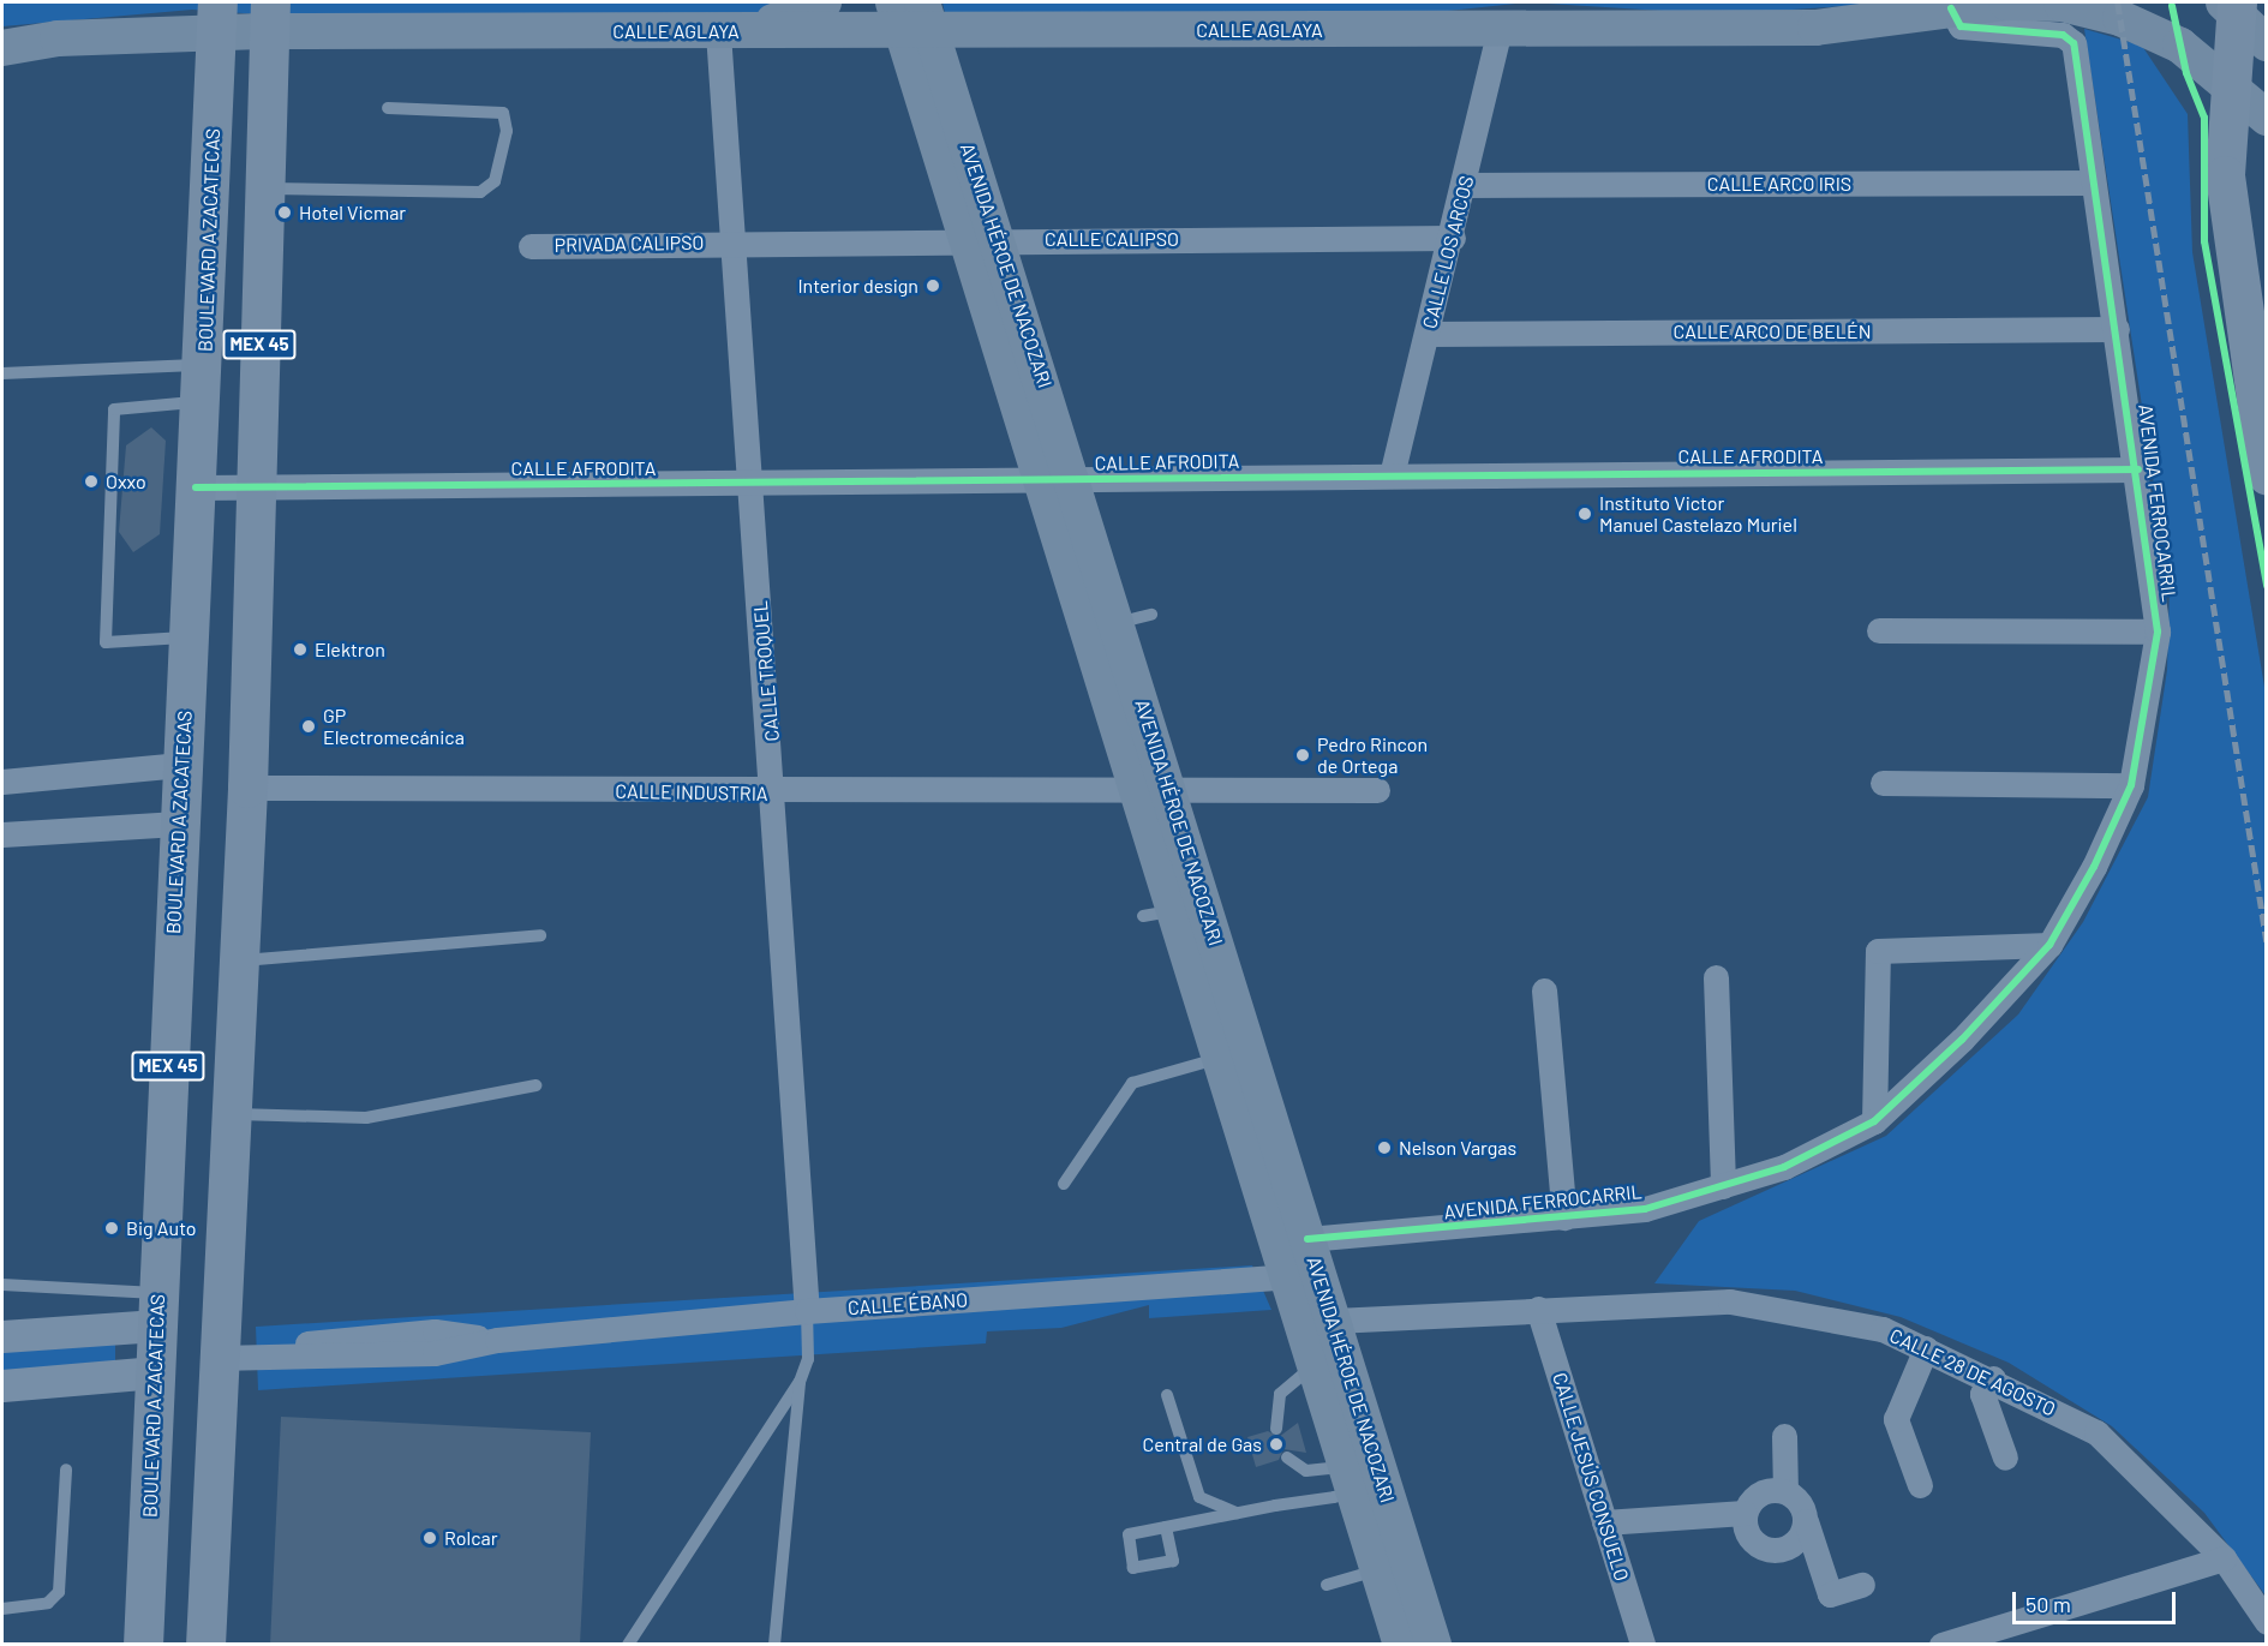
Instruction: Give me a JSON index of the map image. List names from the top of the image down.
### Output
{
  "streets": {
    "main road": [
      "CALLE AGLAYA",
      "BOULEVARD A ZACATECAS",
      "AVENIDA HÉROE DE NACOZARI",
      "MEX 45"
    ],
    "street": [
      "CALLE ARCO IRIS",
      "CALLE CALIPSO",
      "PRIVADA CALIPSO",
      "CALLE LOS ARCOS",
      "CALLE ARCO DE BELÉN",
      "CALLE AFRODITA",
      "AVENIDA FERROCARRIL",
      "CALLE TROQUEL",
      "CALLE INDUSTRIA",
      "CALLE ÉBANO",
      "CALLE 28 DE AGOSTO",
      "CALLE JESÚS CONSUELO"
    ]
  },
  "crossings": [
    ["CALLE AGLAYA", "BOULEVARD A ZACATECAS"],
    ["CALLE AGLAYA", "CALLE LOS ARCOS"],
    ["CALLE AGLAYA", "AVENIDA HÉROE DE NACOZARI"],
    ["CALLE AGLAYA", "MEX 45"],
    ["CALLE AGLAYA", "AVENIDA FERROCARRIL"],
    ["CALLE AGLAYA", "CALLE TROQUEL"],
    ["CALLE ARCO IRIS", "CALLE LOS ARCOS"],
    ["CALLE ARCO IRIS", "AVENIDA FERROCARRIL"],
    ["CALLE CALIPSO", "PRIVADA CALIPSO"],
    ["CALLE CALIPSO", "CALLE LOS ARCOS"],
    ["CALLE CALIPSO", "AVENIDA HÉROE DE NACOZARI"],
    ["CALLE CALIPSO", "CALLE TROQUEL"],
    ["BOULEVARD A ZACATECAS", "CALLE AFRODITA"],
    ["PRIVADA CALIPSO", "CALLE TROQUEL"],
    ["CALLE LOS ARCOS", "CALLE ARCO DE BELÉN"],
    ["CALLE LOS ARCOS", "CALLE AFRODITA"],
    ["AVENIDA HÉROE DE NACOZARI", "CALLE AFRODITA"],
    ["AVENIDA HÉROE DE NACOZARI", "AVENIDA FERROCARRIL"],
    ["AVENIDA HÉROE DE NACOZARI", "CALLE INDUSTRIA"],
    ["AVENIDA HÉROE DE NACOZARI", "CALLE ÉBANO"],
    ["AVENIDA HÉROE DE NACOZARI", "CALLE 28 DE AGOSTO"],
    ["CALLE ARCO DE BELÉN", "AVENIDA FERROCARRIL"],
    ["MEX 45", "CALLE AFRODITA"],
    ["MEX 45", "CALLE INDUSTRIA"],
    ["MEX 45", "CALLE ÉBANO"],
    ["CALLE AFRODITA", "AVENIDA FERROCARRIL"],
    ["CALLE AFRODITA", "CALLE TROQUEL"],
    ["CALLE TROQUEL", "CALLE INDUSTRIA"],
    ["CALLE TROQUEL", "CALLE ÉBANO"],
    ["CALLE 28 DE AGOSTO", "CALLE JESÚS CONSUELO"]
  ],
  "places": [
    "Hotel Vicmar",
    "Interior design",
    "Oxxo",
    "Instituto Victor Manuel Castelazo Muriel",
    "Elektron",
    "GP Electromecánica",
    "Pedro Rincon de Ortega",
    "Nelson Vargas",
    "Big Auto",
    "Central de Gas",
    "Rolcar"
  ],
  "scale_bar": "50 m"
}
